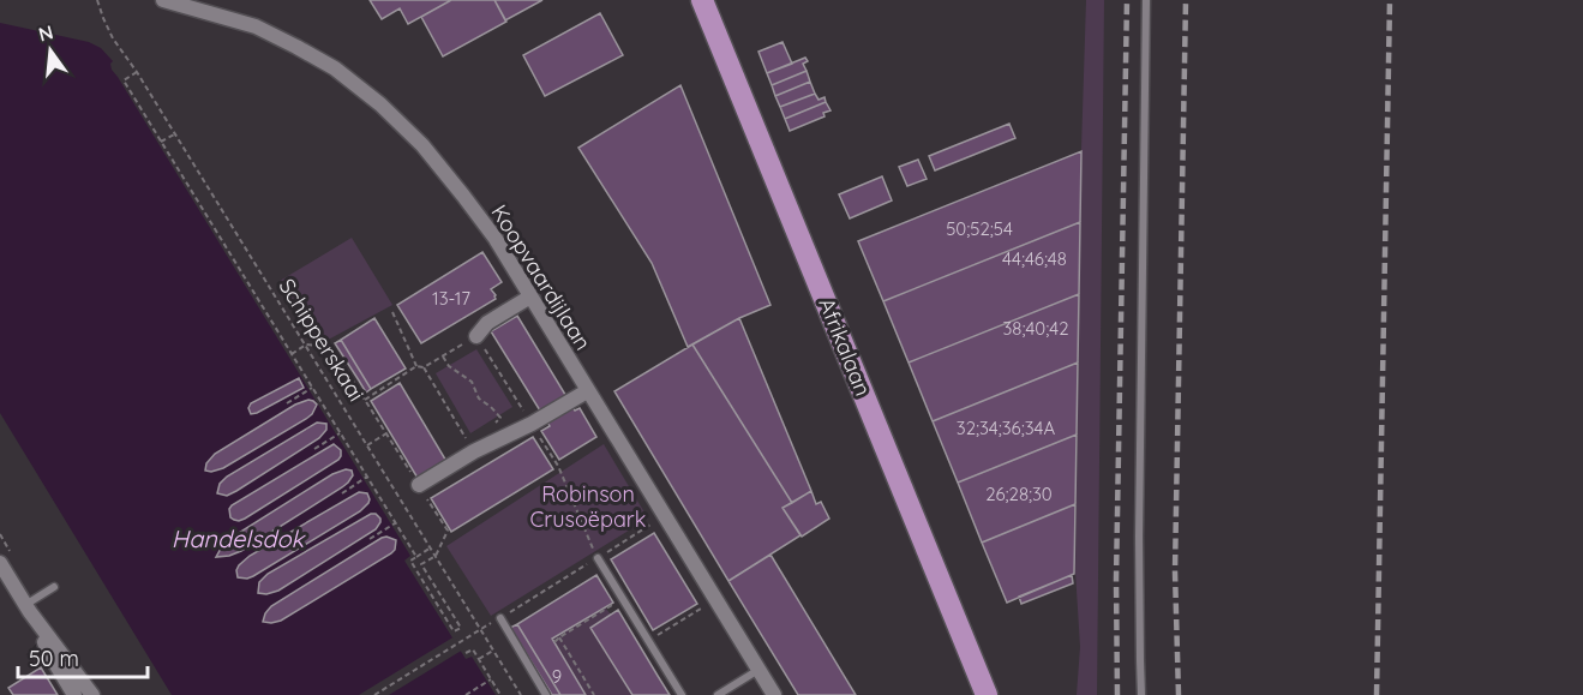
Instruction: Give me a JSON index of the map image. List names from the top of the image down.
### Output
{
  "streets": {
    "main road": ["Afrikalaan"],
    "street": ["Koopvaardijlaan"],
    "path": ["Schipperskaai"]
  },
  "water": ["Handelsdok"],
  "parks": ["Robinson Crusoëpark"],
  "house_numbers": [
    "50;52;54",
    "44;46;48",
    "13-17",
    "38;40;42",
    "32;34;36;34A",
    "26;28;30",
    "9"
  ],
  "scale_bar": "50 m",
  "north": "top"
}
